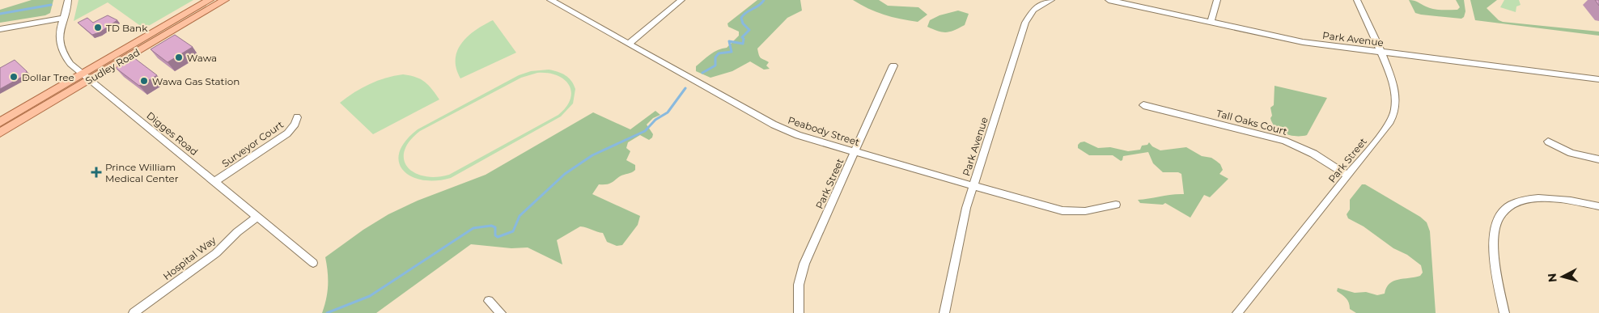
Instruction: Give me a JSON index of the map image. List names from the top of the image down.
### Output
{
  "streets": {
    "main road": ["Sudley Road"],
    "street": [
      "Park Avenue",
      "Tall Oaks Court",
      "Peabody Street",
      "Digges Road",
      "Surveyor Court",
      "Park Street",
      "Hospital Way"
    ]
  },
  "crossings": [
    ["Park Avenue", "Peabody Street"],
    ["Park Avenue", "Park Street"],
    ["Sudley Road", "Digges Road"],
    ["Tall Oaks Court", "Park Street"],
    ["Peabody Street", "Park Street"],
    ["Digges Road", "Surveyor Court"],
    ["Digges Road", "Hospital Way"]
  ],
  "places": {
    "other": [
      "TD Bank",
      "Wawa",
      "Dollar Tree",
      "Wawa Gas Station"
    ],
    "health": ["Prince William Medical Center"]
  },
  "north": "left"
}
